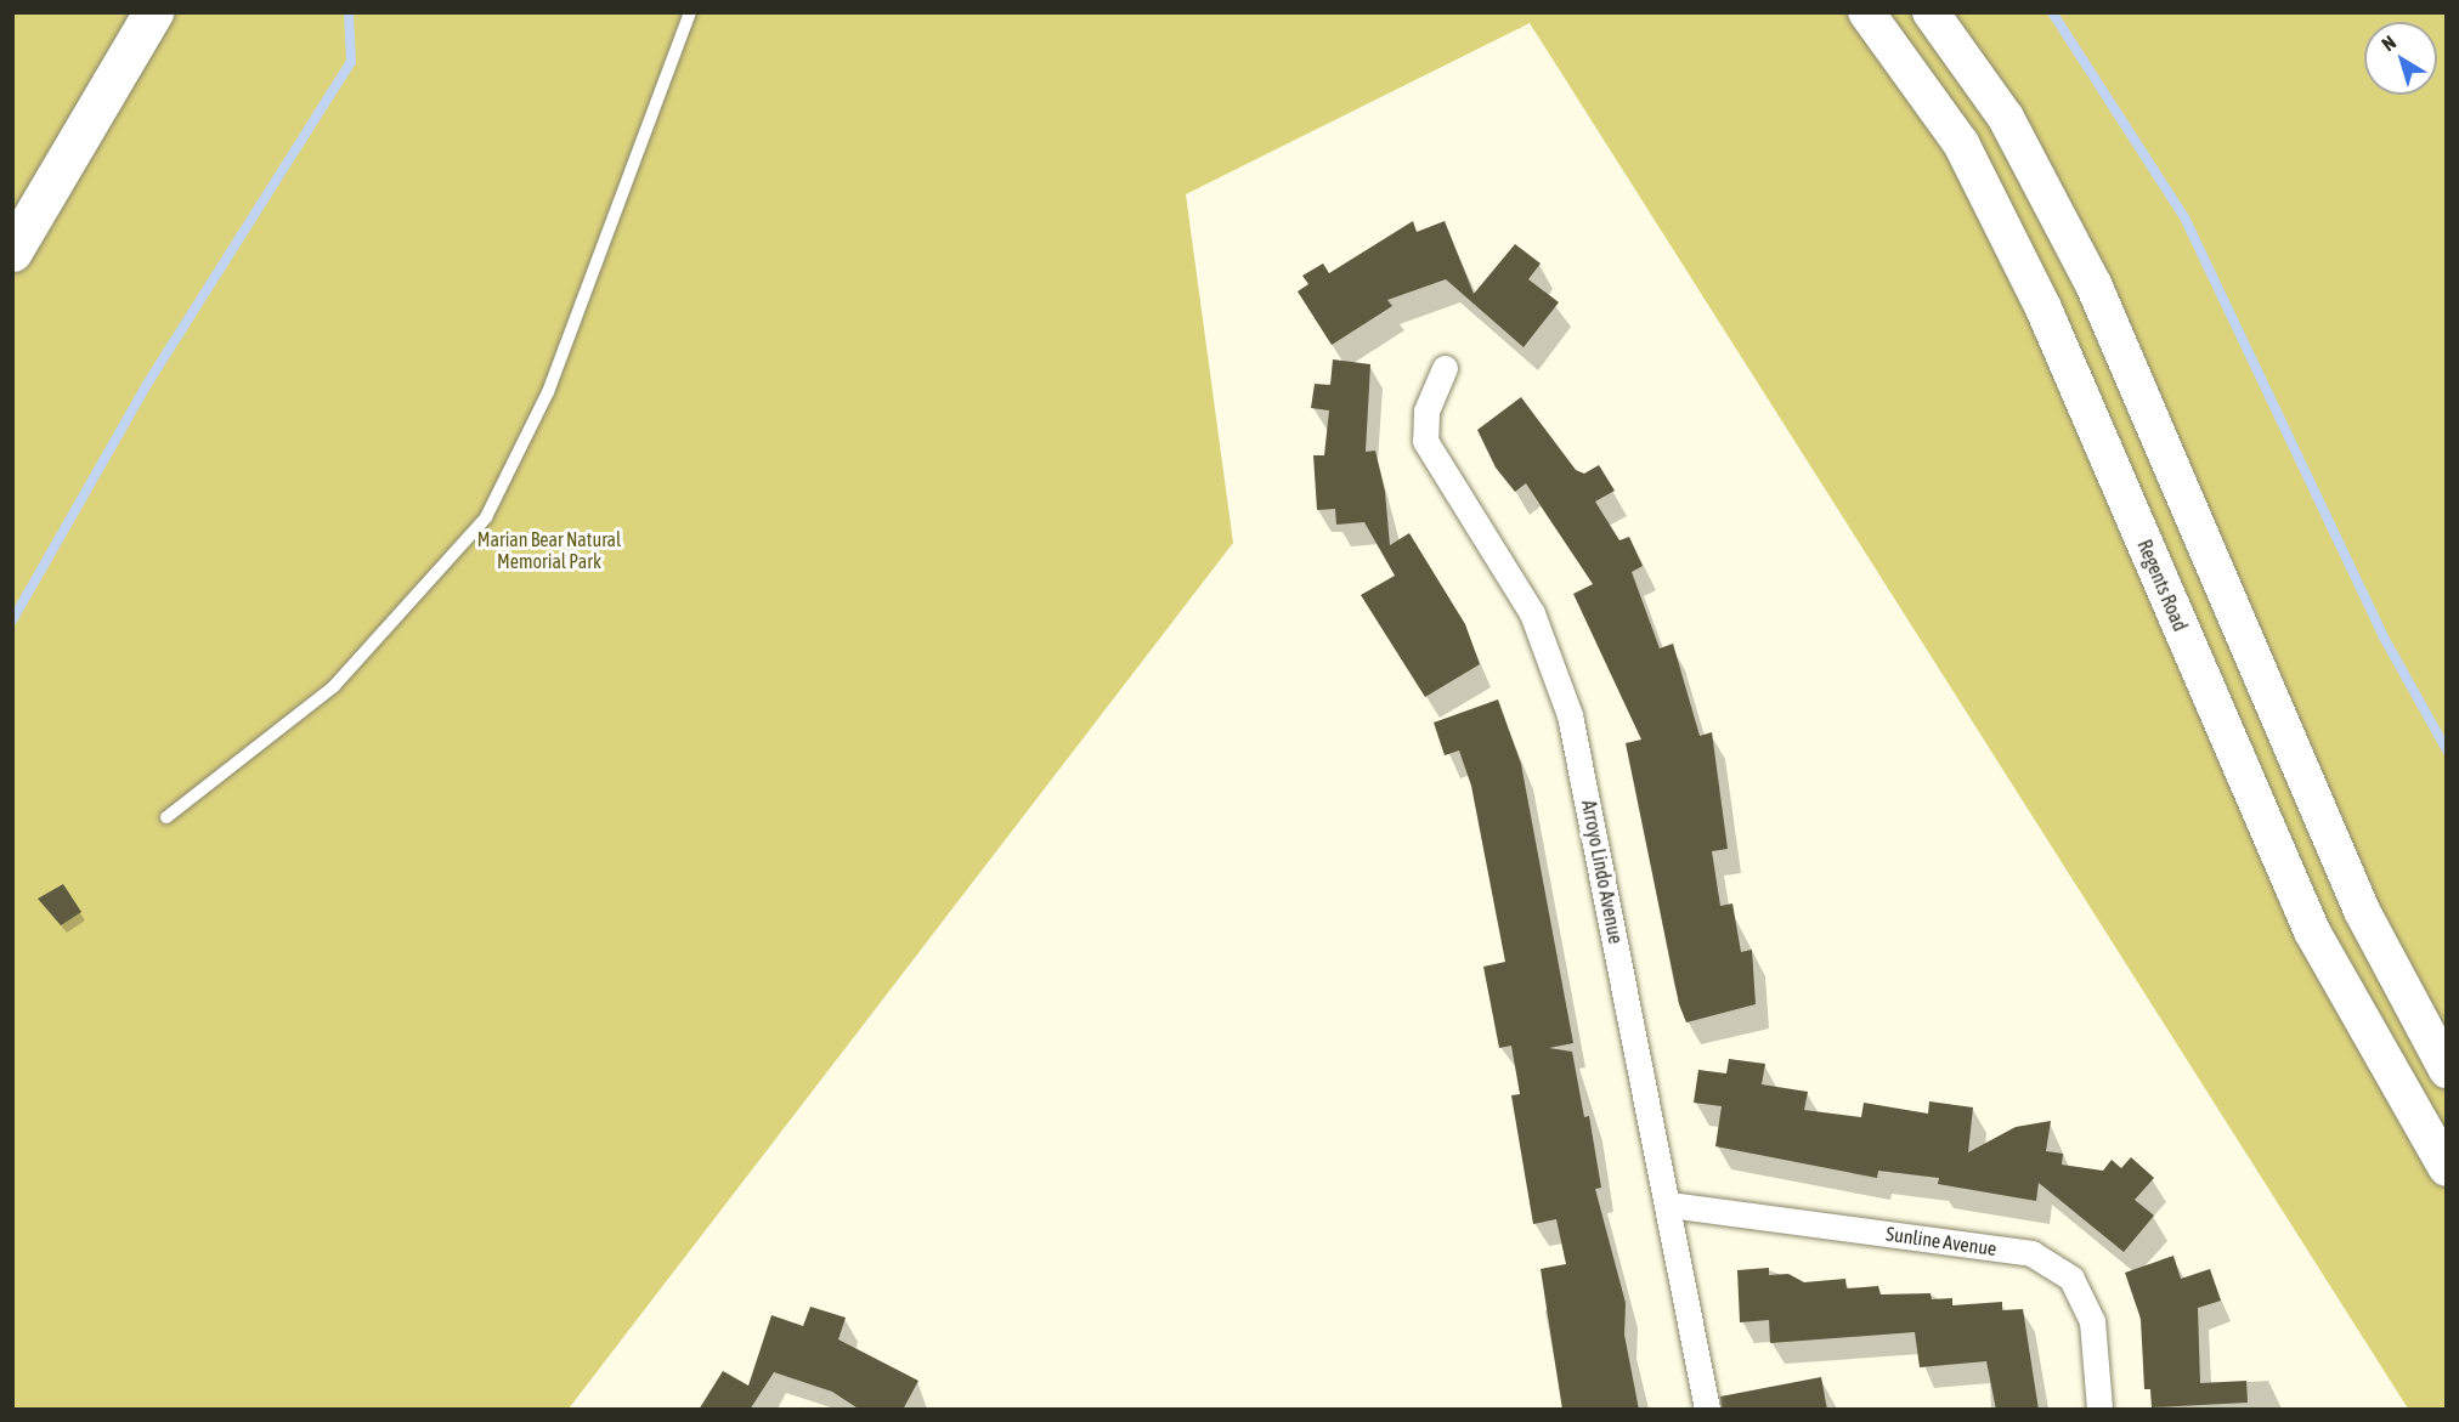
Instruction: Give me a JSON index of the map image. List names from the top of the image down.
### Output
{
  "streets": {
    "main road": ["Regents Road"],
    "street": ["Arroyo Lindo Avenue", "Sunline Avenue"]
  },
  "crossings": [
    ["Arroyo Lindo Avenue", "Sunline Avenue"]
  ],
  "parks": ["Marian Bear Natural Memorial Park"],
  "north": "top left"
}
